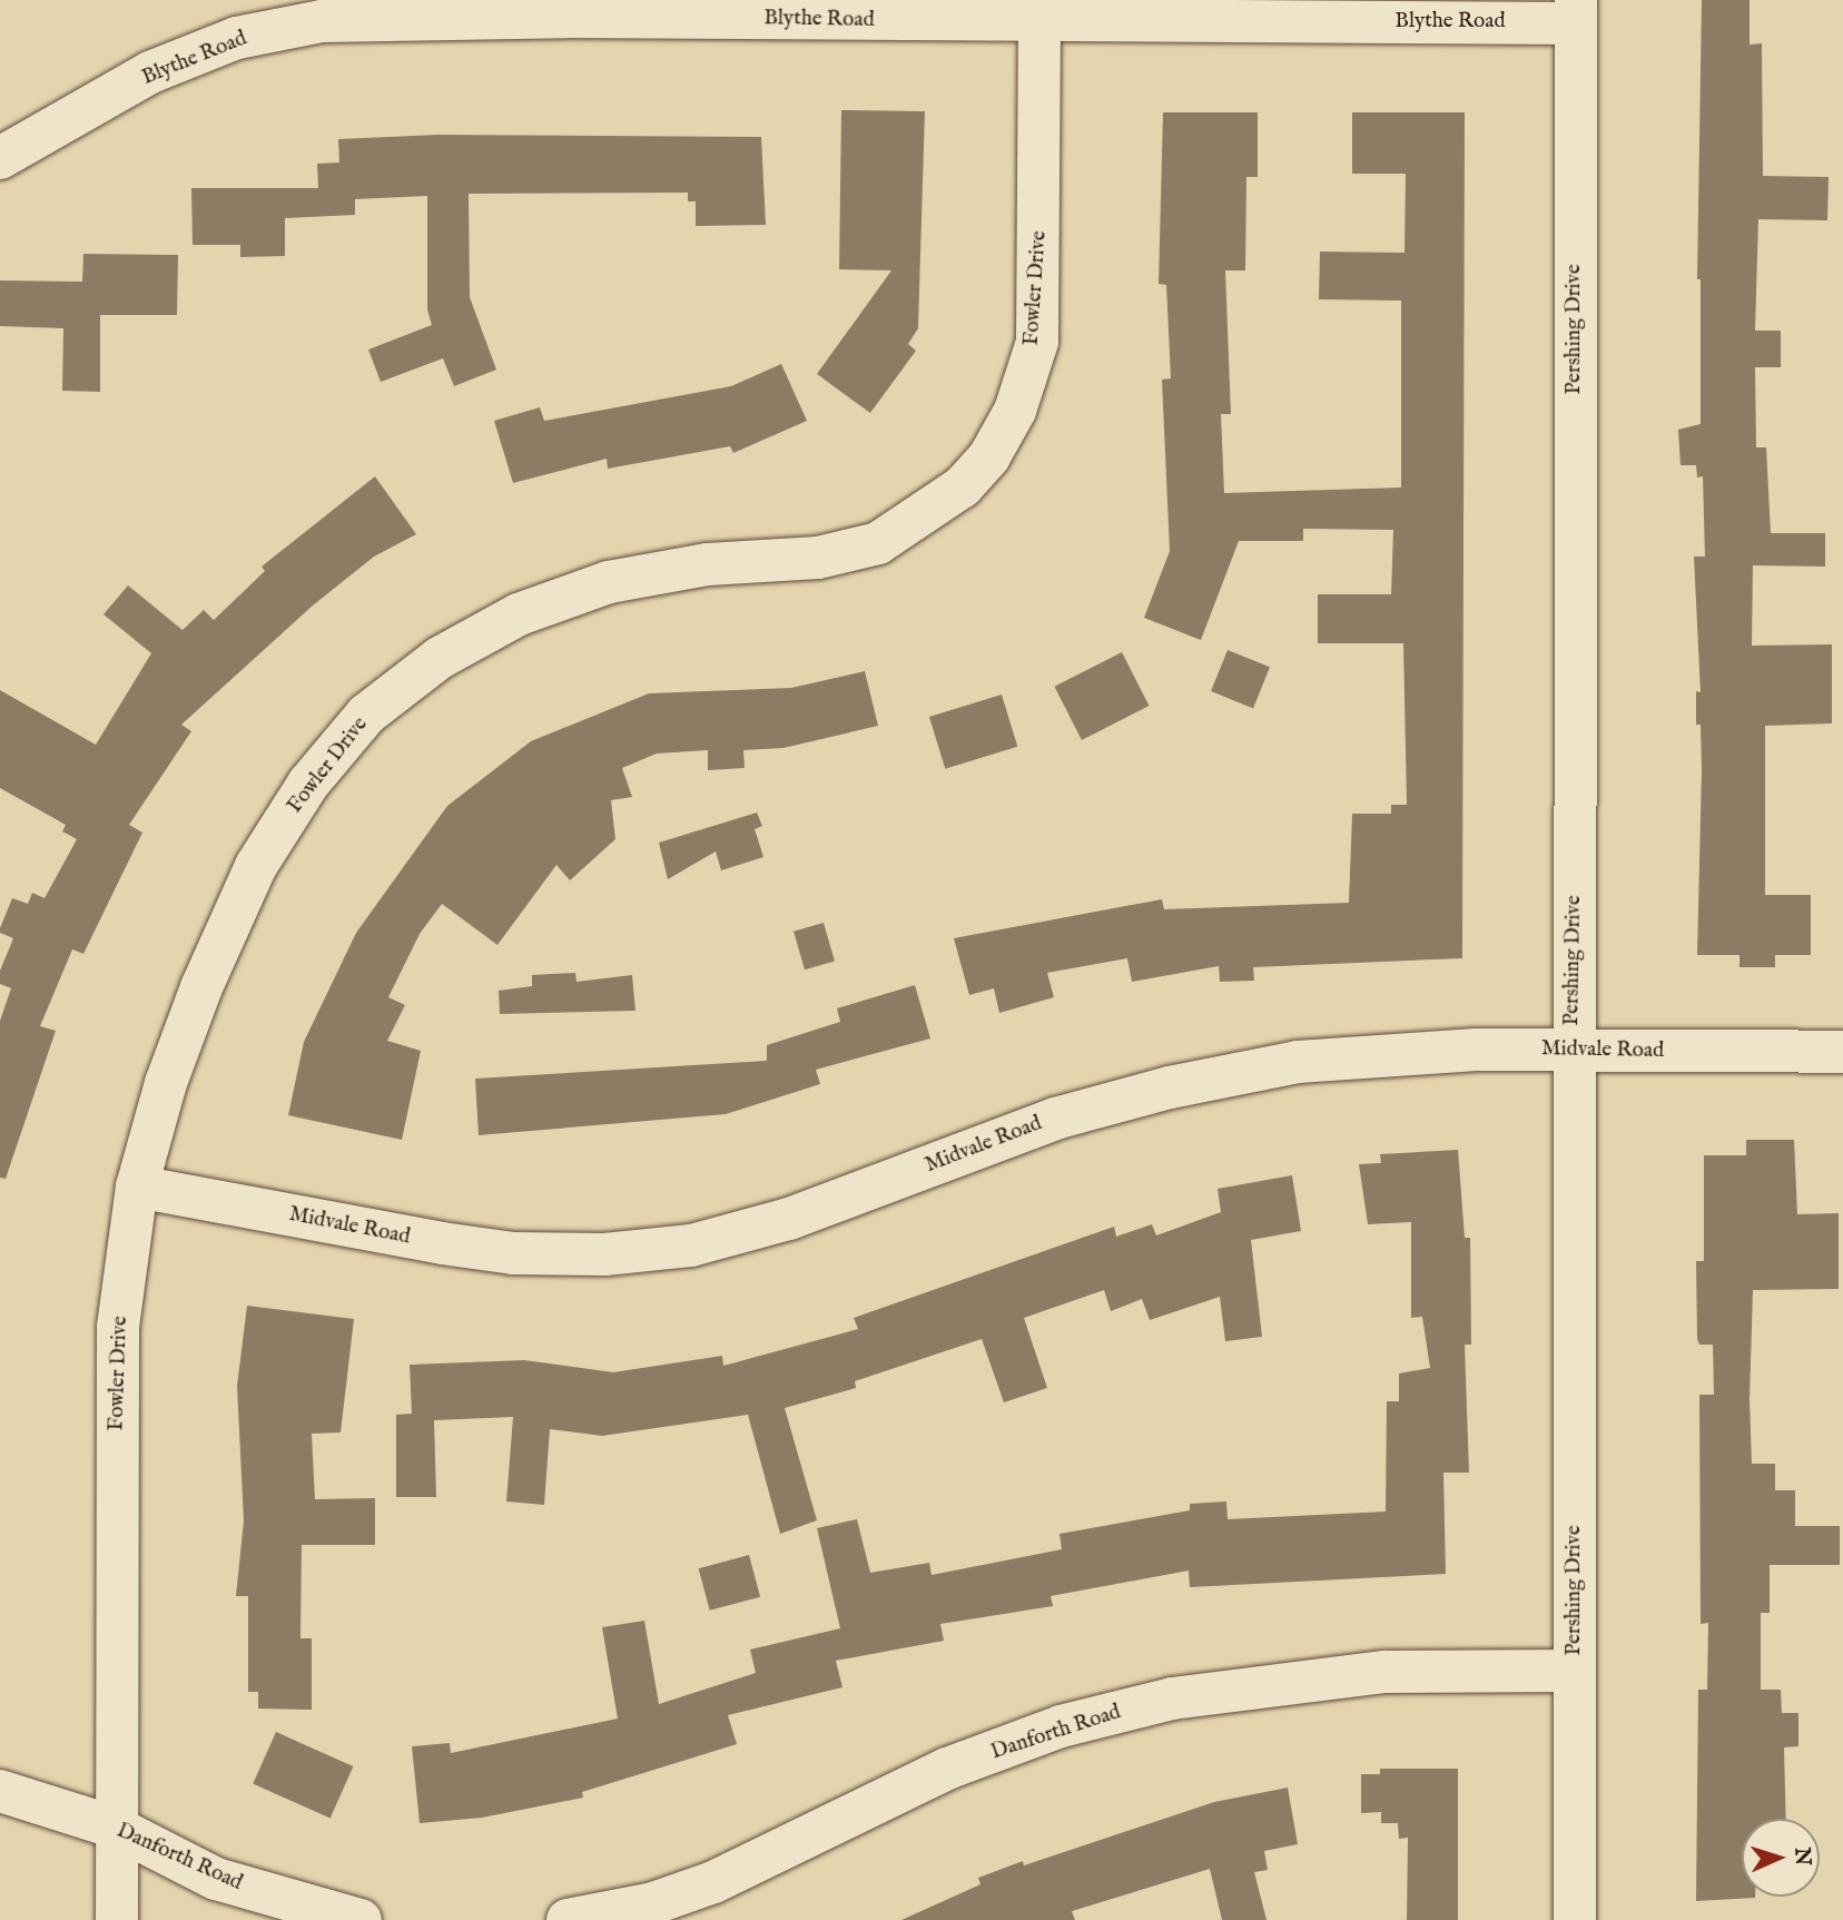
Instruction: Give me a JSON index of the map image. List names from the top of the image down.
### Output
{
  "streets": {
    "street": [
      "Blythe Road",
      "Fowler Drive",
      "Pershing Drive",
      "Midvale Road",
      "Danforth Road"
    ]
  },
  "crossings": [
    ["Blythe Road", "Fowler Drive"],
    ["Blythe Road", "Pershing Drive"],
    ["Fowler Drive", "Midvale Road"],
    ["Fowler Drive", "Danforth Road"],
    ["Pershing Drive", "Midvale Road"],
    ["Pershing Drive", "Danforth Road"]
  ],
  "north": "right"
}
